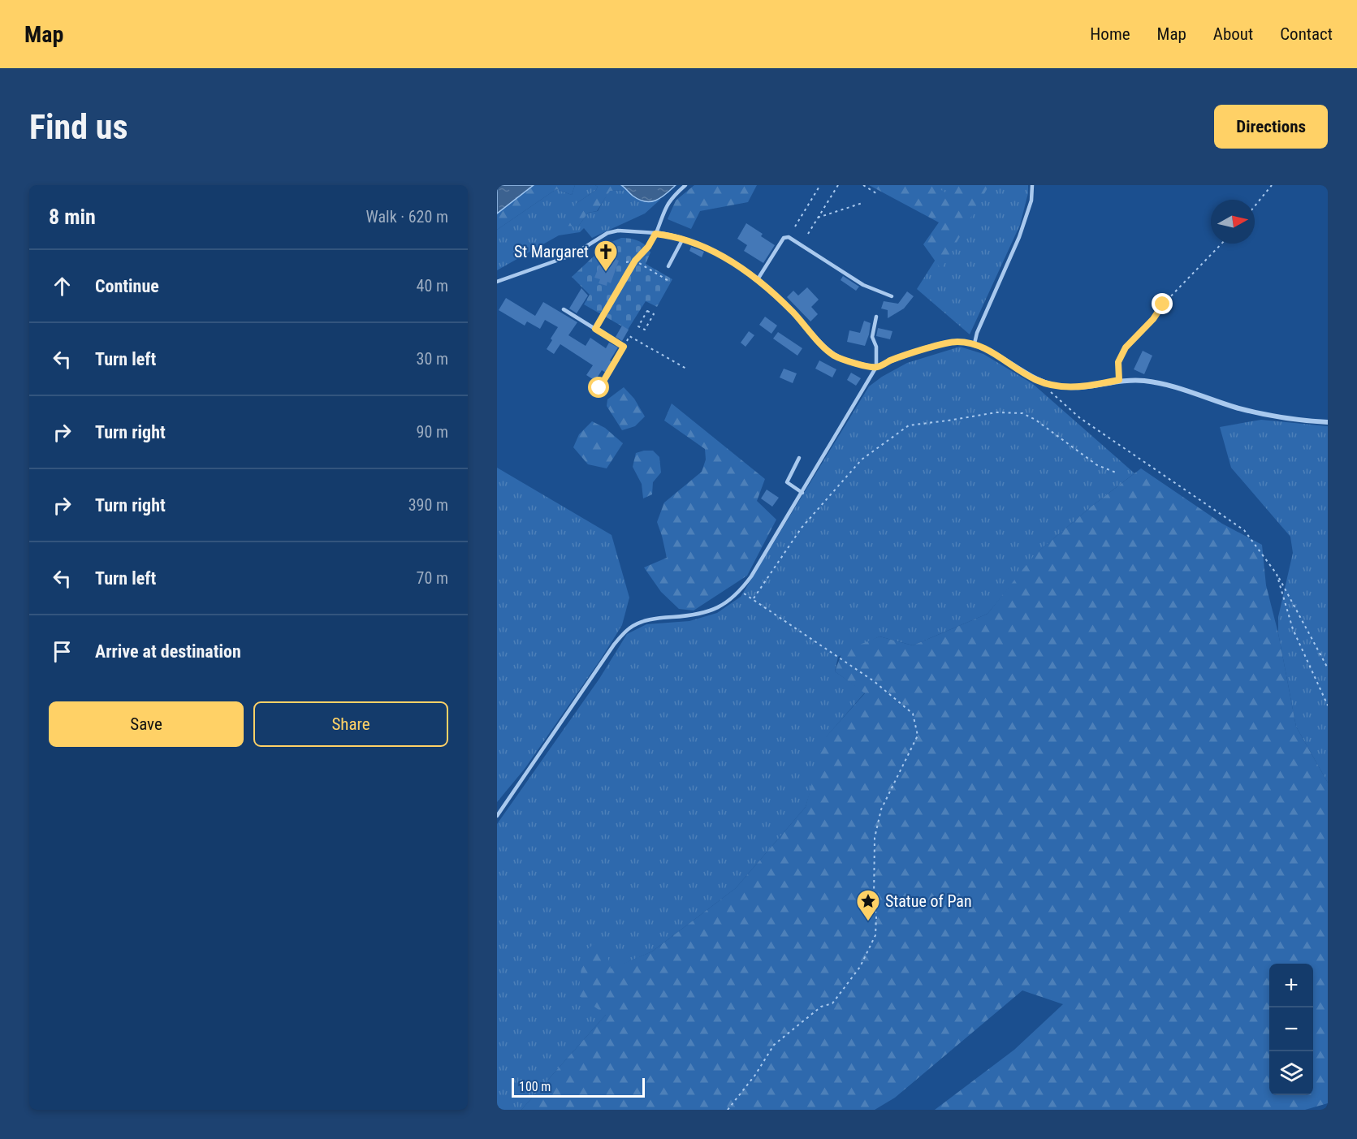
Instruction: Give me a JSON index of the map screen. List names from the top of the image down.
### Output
{
  "places": {
    "church": ["St Margaret"],
    "place": ["Statue of Pan"]
  },
  "scale_bar": "100 m",
  "north": "right",
  "page": {
    "header": "Map",
    "nav": [
      "Home",
      "Map",
      "About",
      "Contact"
    ],
    "buttons": [
      "Directions",
      ["Save", "Share"]
    ],
    "title": "Find us",
    "heading": ["8 min", "Walk · 620 m"],
    "list": [
      ["Continue", "40 m"],
      ["Turn left", "30 m"],
      ["Turn right", "90 m"],
      ["Turn right", "390 m"],
      ["Turn left", "70 m"],
      "Arrive at destination"
    ],
    "map_buttons": ["+", "−"],
    "scale": "100 m"
  }
}
